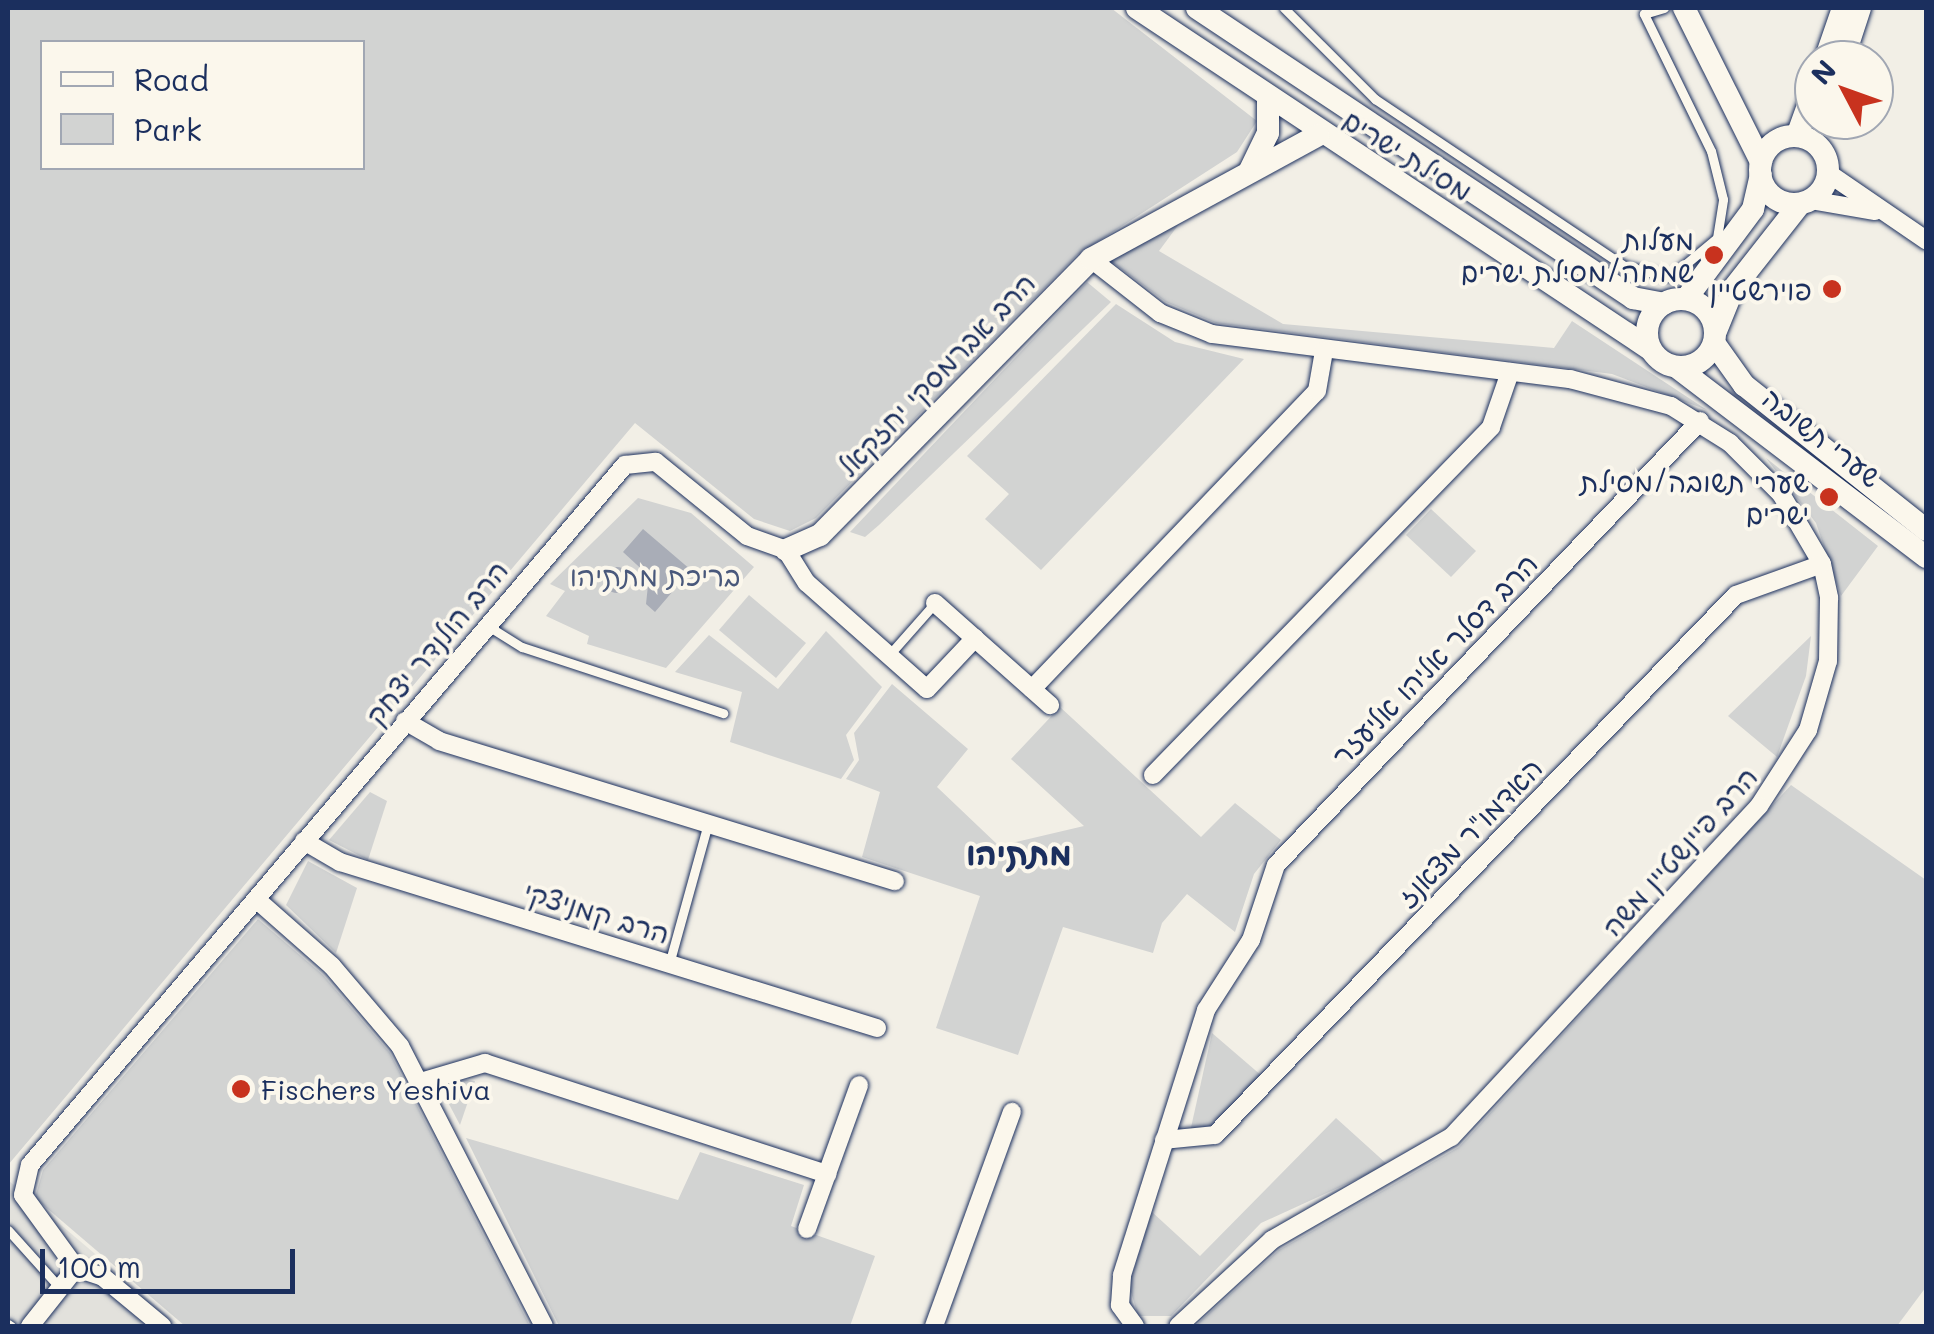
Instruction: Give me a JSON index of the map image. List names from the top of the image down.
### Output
{
  "streets": {
    "street": [
      "מסילת ישרים",
      "הרב אברמסקי יחזקאל",
      "שערי תשובה",
      "הרב הולנדר יצחק",
      "הרב דסלר אליהו אליעזר",
      "האדמו\"ר מצאנז",
      "הרב פיינשטיין משה",
      "הרב קמניצקי"
    ]
  },
  "crossings": [
    ["מסילת ישרים", "הרב אברמסקי יחזקאל"],
    ["מסילת ישרים", "שערי תשובה"],
    ["הרב אברמסקי יחזקאל", "הרב הולנדר יצחק"],
    ["הרב אברמסקי יחזקאל", "הרב פיינשטיין משה"],
    ["הרב הולנדר יצחק", "הרב קמניצקי"],
    ["הרב דסלר אליהו אליעזר", "האדמו\"ר מצאנז"],
    ["הרב דסלר אליהו אליעזר", "הרב פיינשטיין משה"],
    ["האדמו\"ר מצאנז", "הרב פיינשטיין משה"]
  ],
  "districts": ["מתתיהו"],
  "parks": ["בריכת מתתיהו"],
  "places": [
    "מעלות שמחה/מסילת ישרים",
    "פוירשטיין",
    "שערי תשובה/מסילת ישרים",
    "Fischers Yeshiva"
  ],
  "legend": ["Road", "Park"],
  "scale_bar": "100 m",
  "north": "top left"
}
